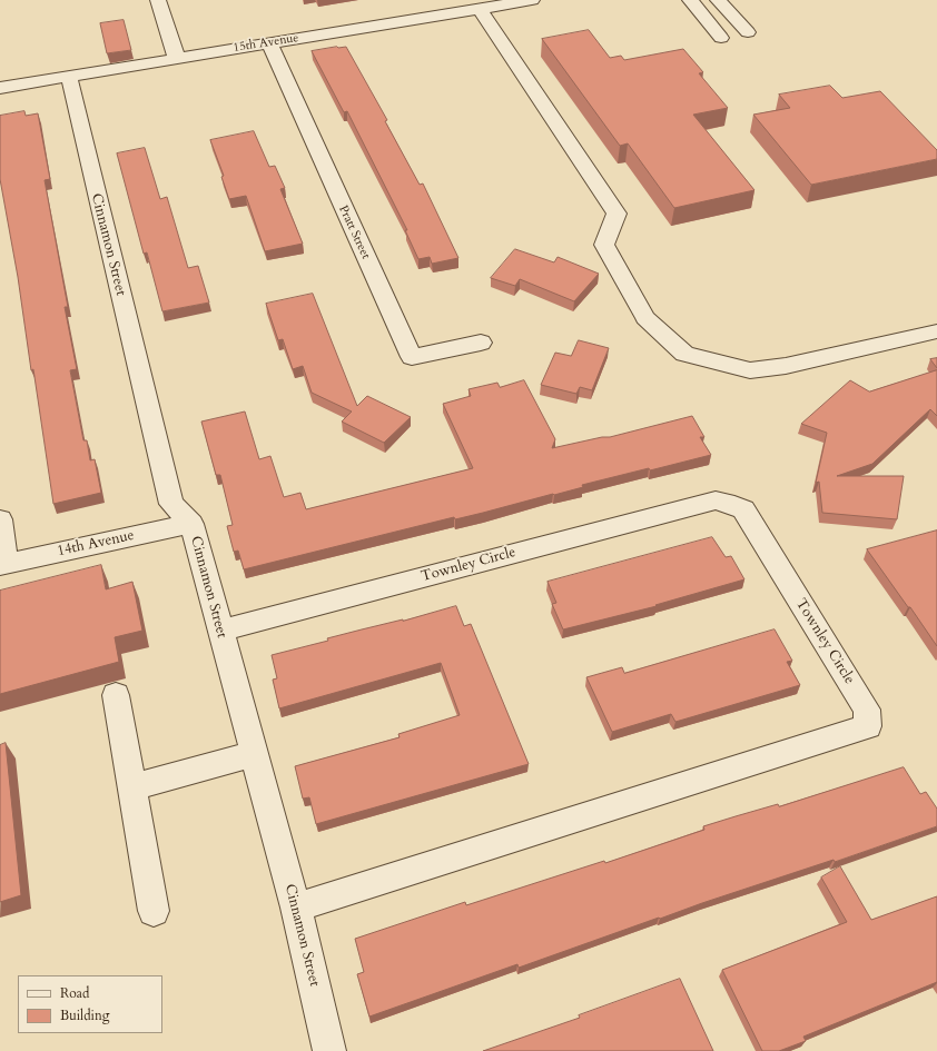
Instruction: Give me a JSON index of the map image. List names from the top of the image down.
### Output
{
  "streets": {
    "street": [
      "15th Avenue",
      "Pratt Street",
      "Cinnamon Street",
      "14th Avenue",
      "Townley Circle"
    ]
  },
  "crossings": [
    ["15th Avenue", "Pratt Street"],
    ["15th Avenue", "Cinnamon Street"],
    ["Cinnamon Street", "14th Avenue"],
    ["Cinnamon Street", "Townley Circle"]
  ],
  "legend": ["Road", "Building"]
}
